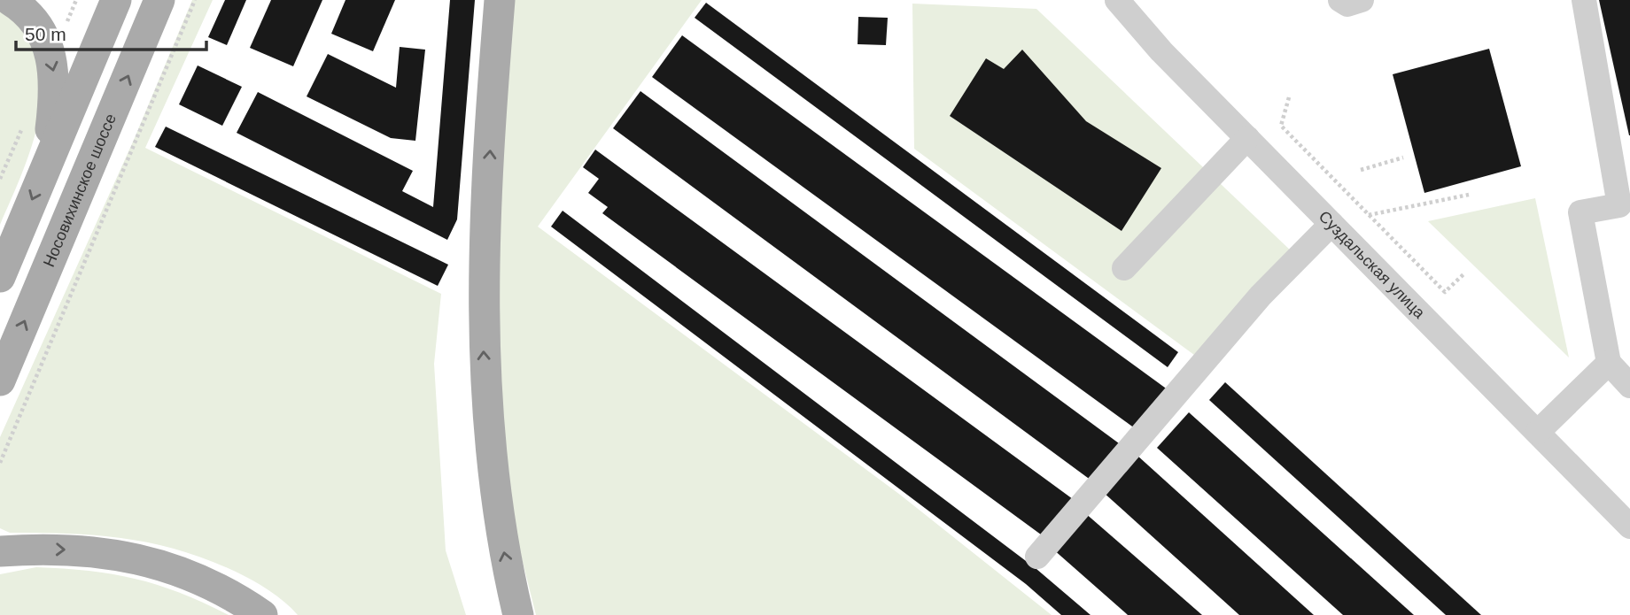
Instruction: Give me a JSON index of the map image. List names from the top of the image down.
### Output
{
  "streets": {
    "main road": ["Носовихинское шоссе"],
    "street": ["Суздальская улица"]
  },
  "scale_bar": "50 m"
}
